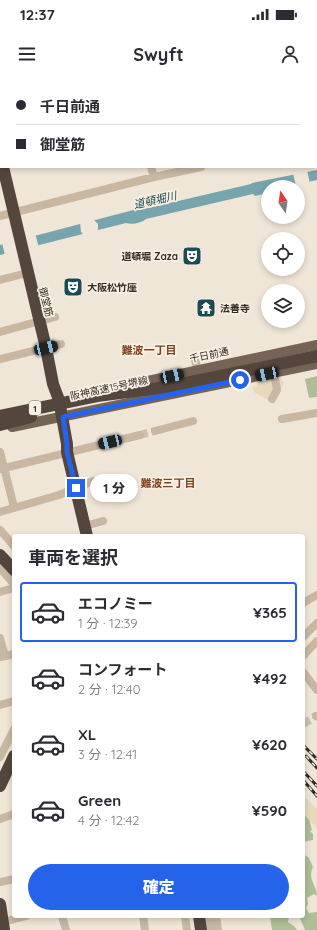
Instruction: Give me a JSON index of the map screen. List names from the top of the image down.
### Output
{
  "streets": {
    "highway": ["御堂筋", "阪神高速15号堺線", "1"],
    "main road": ["千日前通"]
  },
  "crossings": [
    ["御堂筋", "千日前通"],
    ["阪神高速15号堺線", "1"]
  ],
  "districts": ["難波一丁目", "難波三丁目"],
  "water": ["道頓堀川"],
  "places": {
    "theatre": ["道頓堀 Zaza", "大阪松竹座"],
    "temple": ["法善寺"]
  },
  "north": "top",
  "page": {
    "status": "12:37",
    "header": "Swyft",
    "banner": ["千日前通", "御堂筋"],
    "bubble": "1 分",
    "heading": "車両を選択",
    "list": [
      {
        "name": "エコノミー",
        "note": "1 分 · 12:39",
        "value": "¥365"
      },
      {
        "name": "コンフォート",
        "note": "2 分 · 12:40",
        "value": "¥492"
      },
      {
        "name": "XL",
        "note": "3 分 · 12:41",
        "value": "¥620"
      },
      {
        "name": "Green",
        "note": "4 分 · 12:42",
        "value": "¥590"
      }
    ],
    "buttons": "確定"
  }
}
